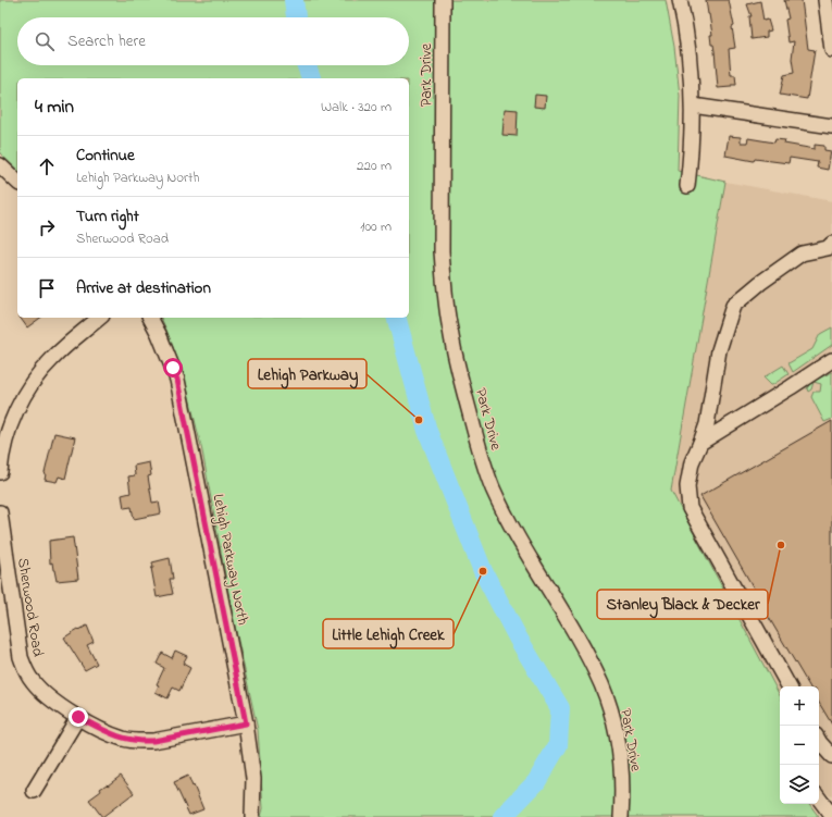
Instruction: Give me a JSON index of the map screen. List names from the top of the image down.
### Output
{
  "streets": {
    "street": ["Park Drive", "Lehigh Parkway North", "Sherwood Road"]
  },
  "crossings": [
    ["Lehigh Parkway North", "Sherwood Road"]
  ],
  "places": ["Lehigh Parkway", "Stanley Black & Decker", "Little Lehigh Creek"],
  "page": {
    "search": "Search here",
    "heading": ["4 min", "Walk · 320 m"],
    "list": [
      ["Continue", "Lehigh Parkway North", "220 m"],
      ["Turn right", "Sherwood Road", "100 m"],
      "Arrive at destination"
    ],
    "map_buttons": ["+", "−"]
  }
}
